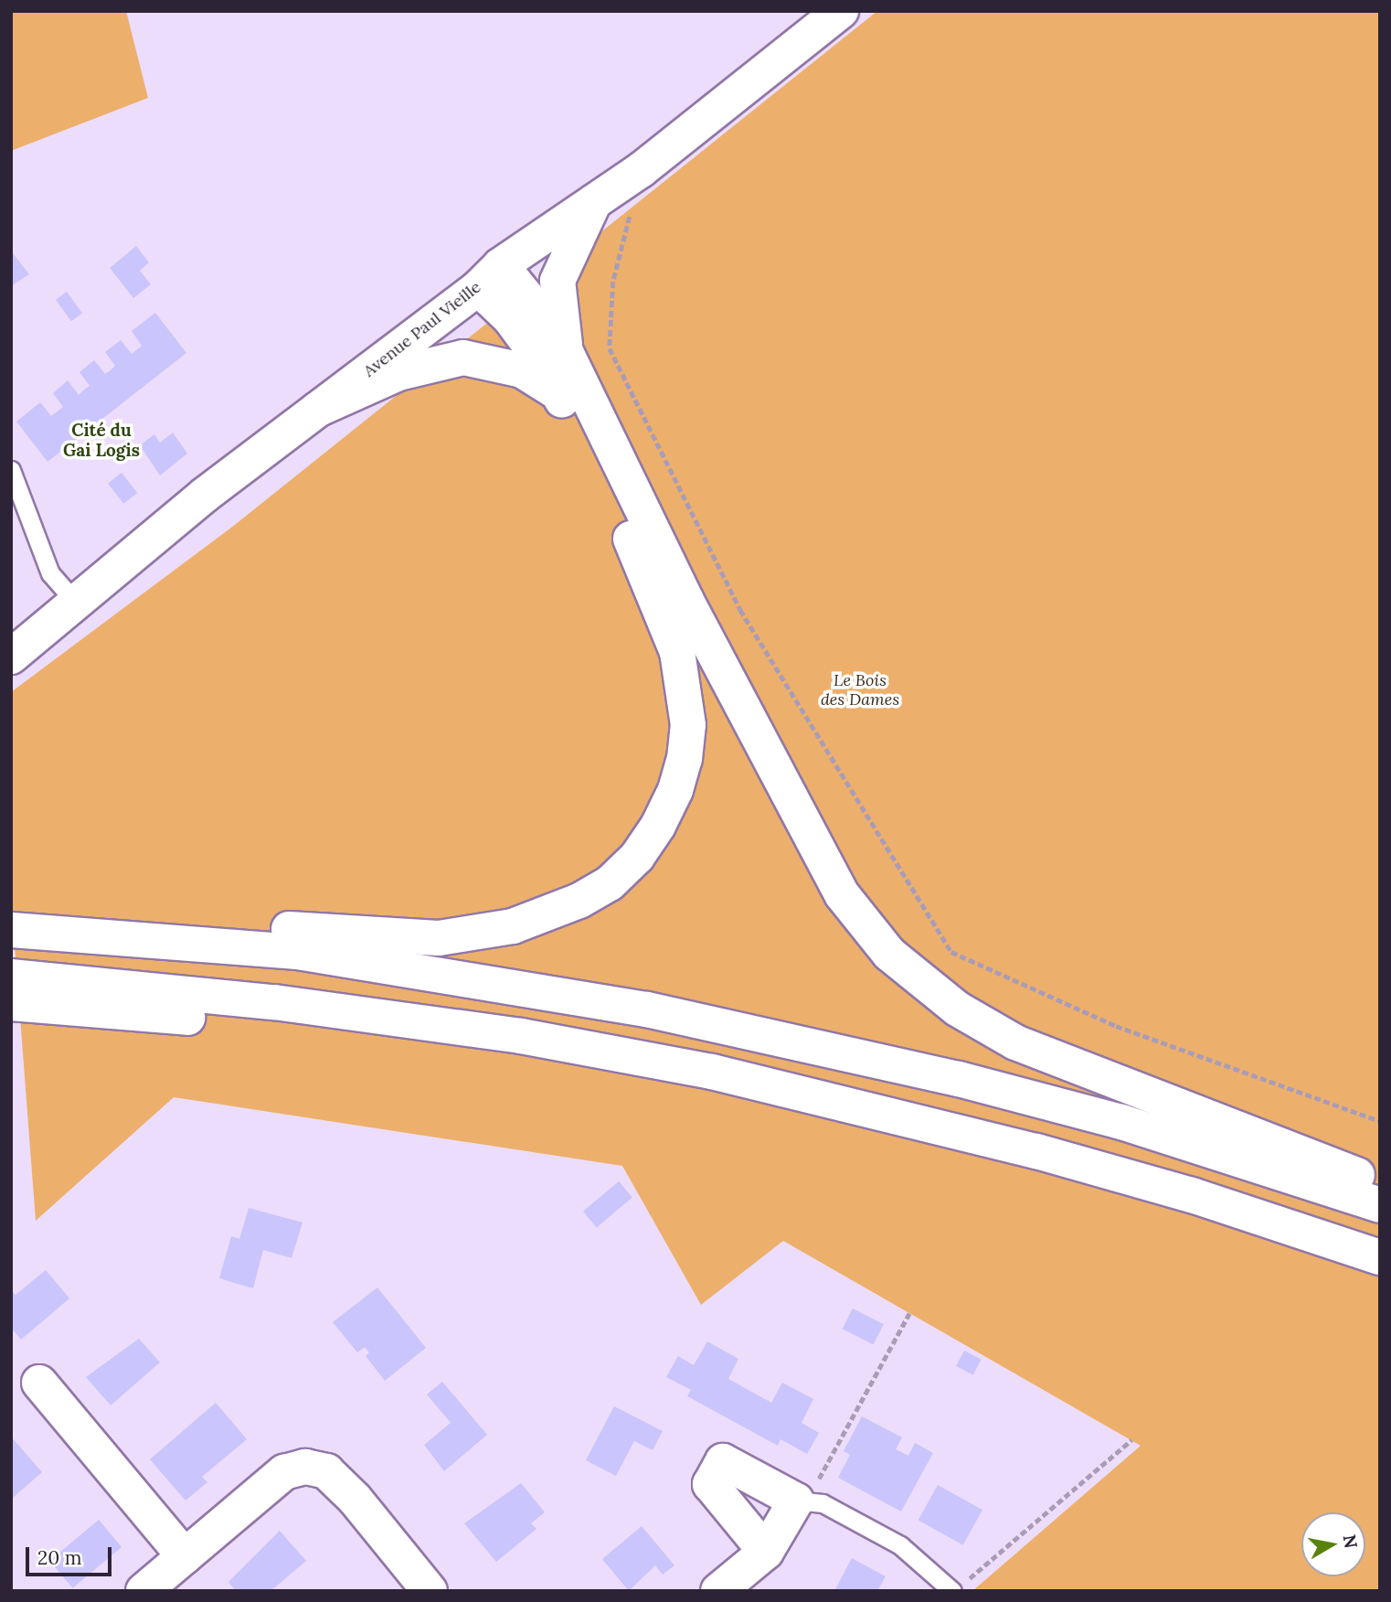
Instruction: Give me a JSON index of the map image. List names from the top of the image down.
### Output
{
  "streets": {
    "main road": ["Avenue Paul Vieille"]
  },
  "districts": ["Cité du Gai Logis"],
  "parks": ["Le Bois des Dames"],
  "scale_bar": "20 m",
  "north": "right"
}
